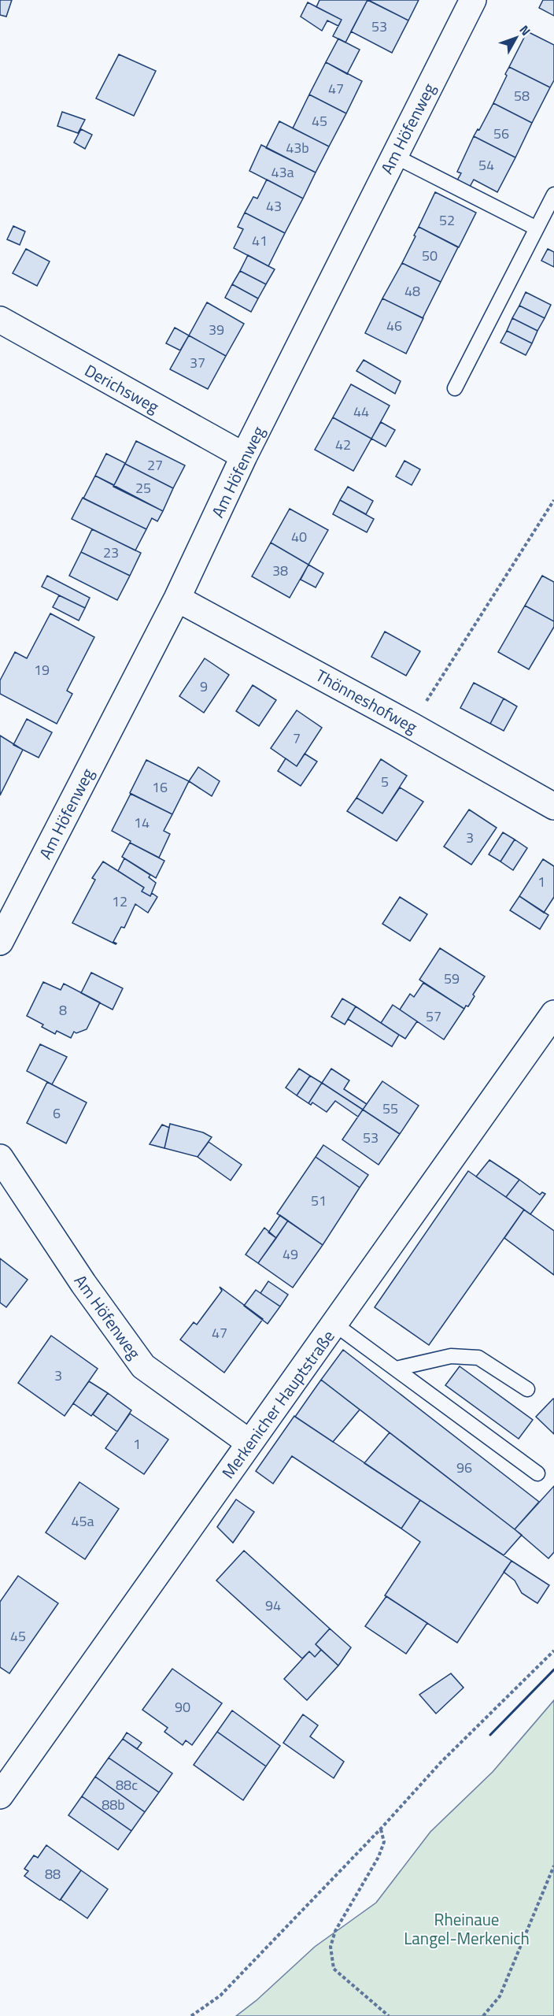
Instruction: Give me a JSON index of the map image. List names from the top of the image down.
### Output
{
  "streets": {
    "street": [
      "Am Höfenweg",
      "Derichsweg",
      "Thönneshofweg",
      "Merkenicher Hauptstraße"
    ]
  },
  "crossings": [
    ["Am Höfenweg", "Derichsweg"],
    ["Am Höfenweg", "Thönneshofweg"],
    ["Am Höfenweg", "Merkenicher Hauptstraße"]
  ],
  "parks": ["Rheinaue Langel-Merkenich"],
  "house_numbers": [
    "53",
    "47",
    "58",
    "45",
    "56",
    "43b",
    "54",
    "43a",
    "43",
    "52",
    "41",
    "50",
    "48",
    "46",
    "39",
    "37",
    "44",
    "42",
    "27",
    "25",
    "40",
    "23",
    "38",
    "19",
    "9",
    "7",
    "5",
    "16",
    "14",
    "3",
    "1",
    "12",
    "59",
    "8",
    "57",
    "55",
    "6",
    "53",
    "51",
    "49",
    "47",
    "3",
    "1",
    "96",
    "45a",
    "94",
    "45",
    "90",
    "88c",
    "88b",
    "88"
  ],
  "north": "top right"
}
